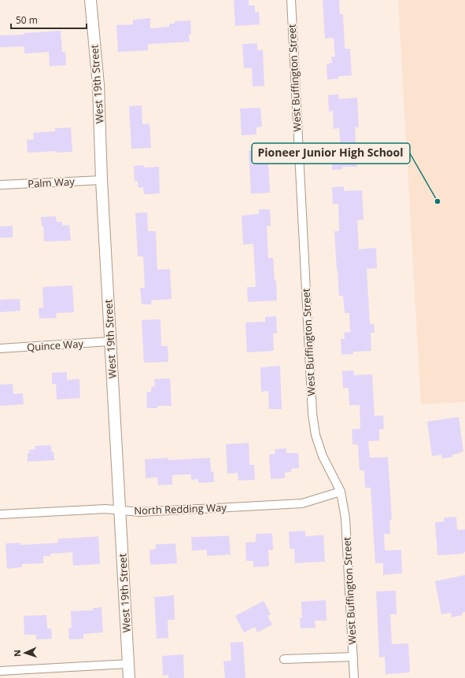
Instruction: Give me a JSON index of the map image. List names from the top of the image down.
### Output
{
  "streets": {
    "main road": ["West 19th Street"],
    "street": [
      "West Buffington Street",
      "Palm Way",
      "Quince Way",
      "North Redding Way"
    ]
  },
  "crossings": [
    ["West Buffington Street", "North Redding Way"],
    ["West 19th Street", "Palm Way"],
    ["West 19th Street", "Quince Way"],
    ["West 19th Street", "North Redding Way"]
  ],
  "places": ["Pioneer Junior High School"],
  "scale_bar": "50 m",
  "north": "left"
}
